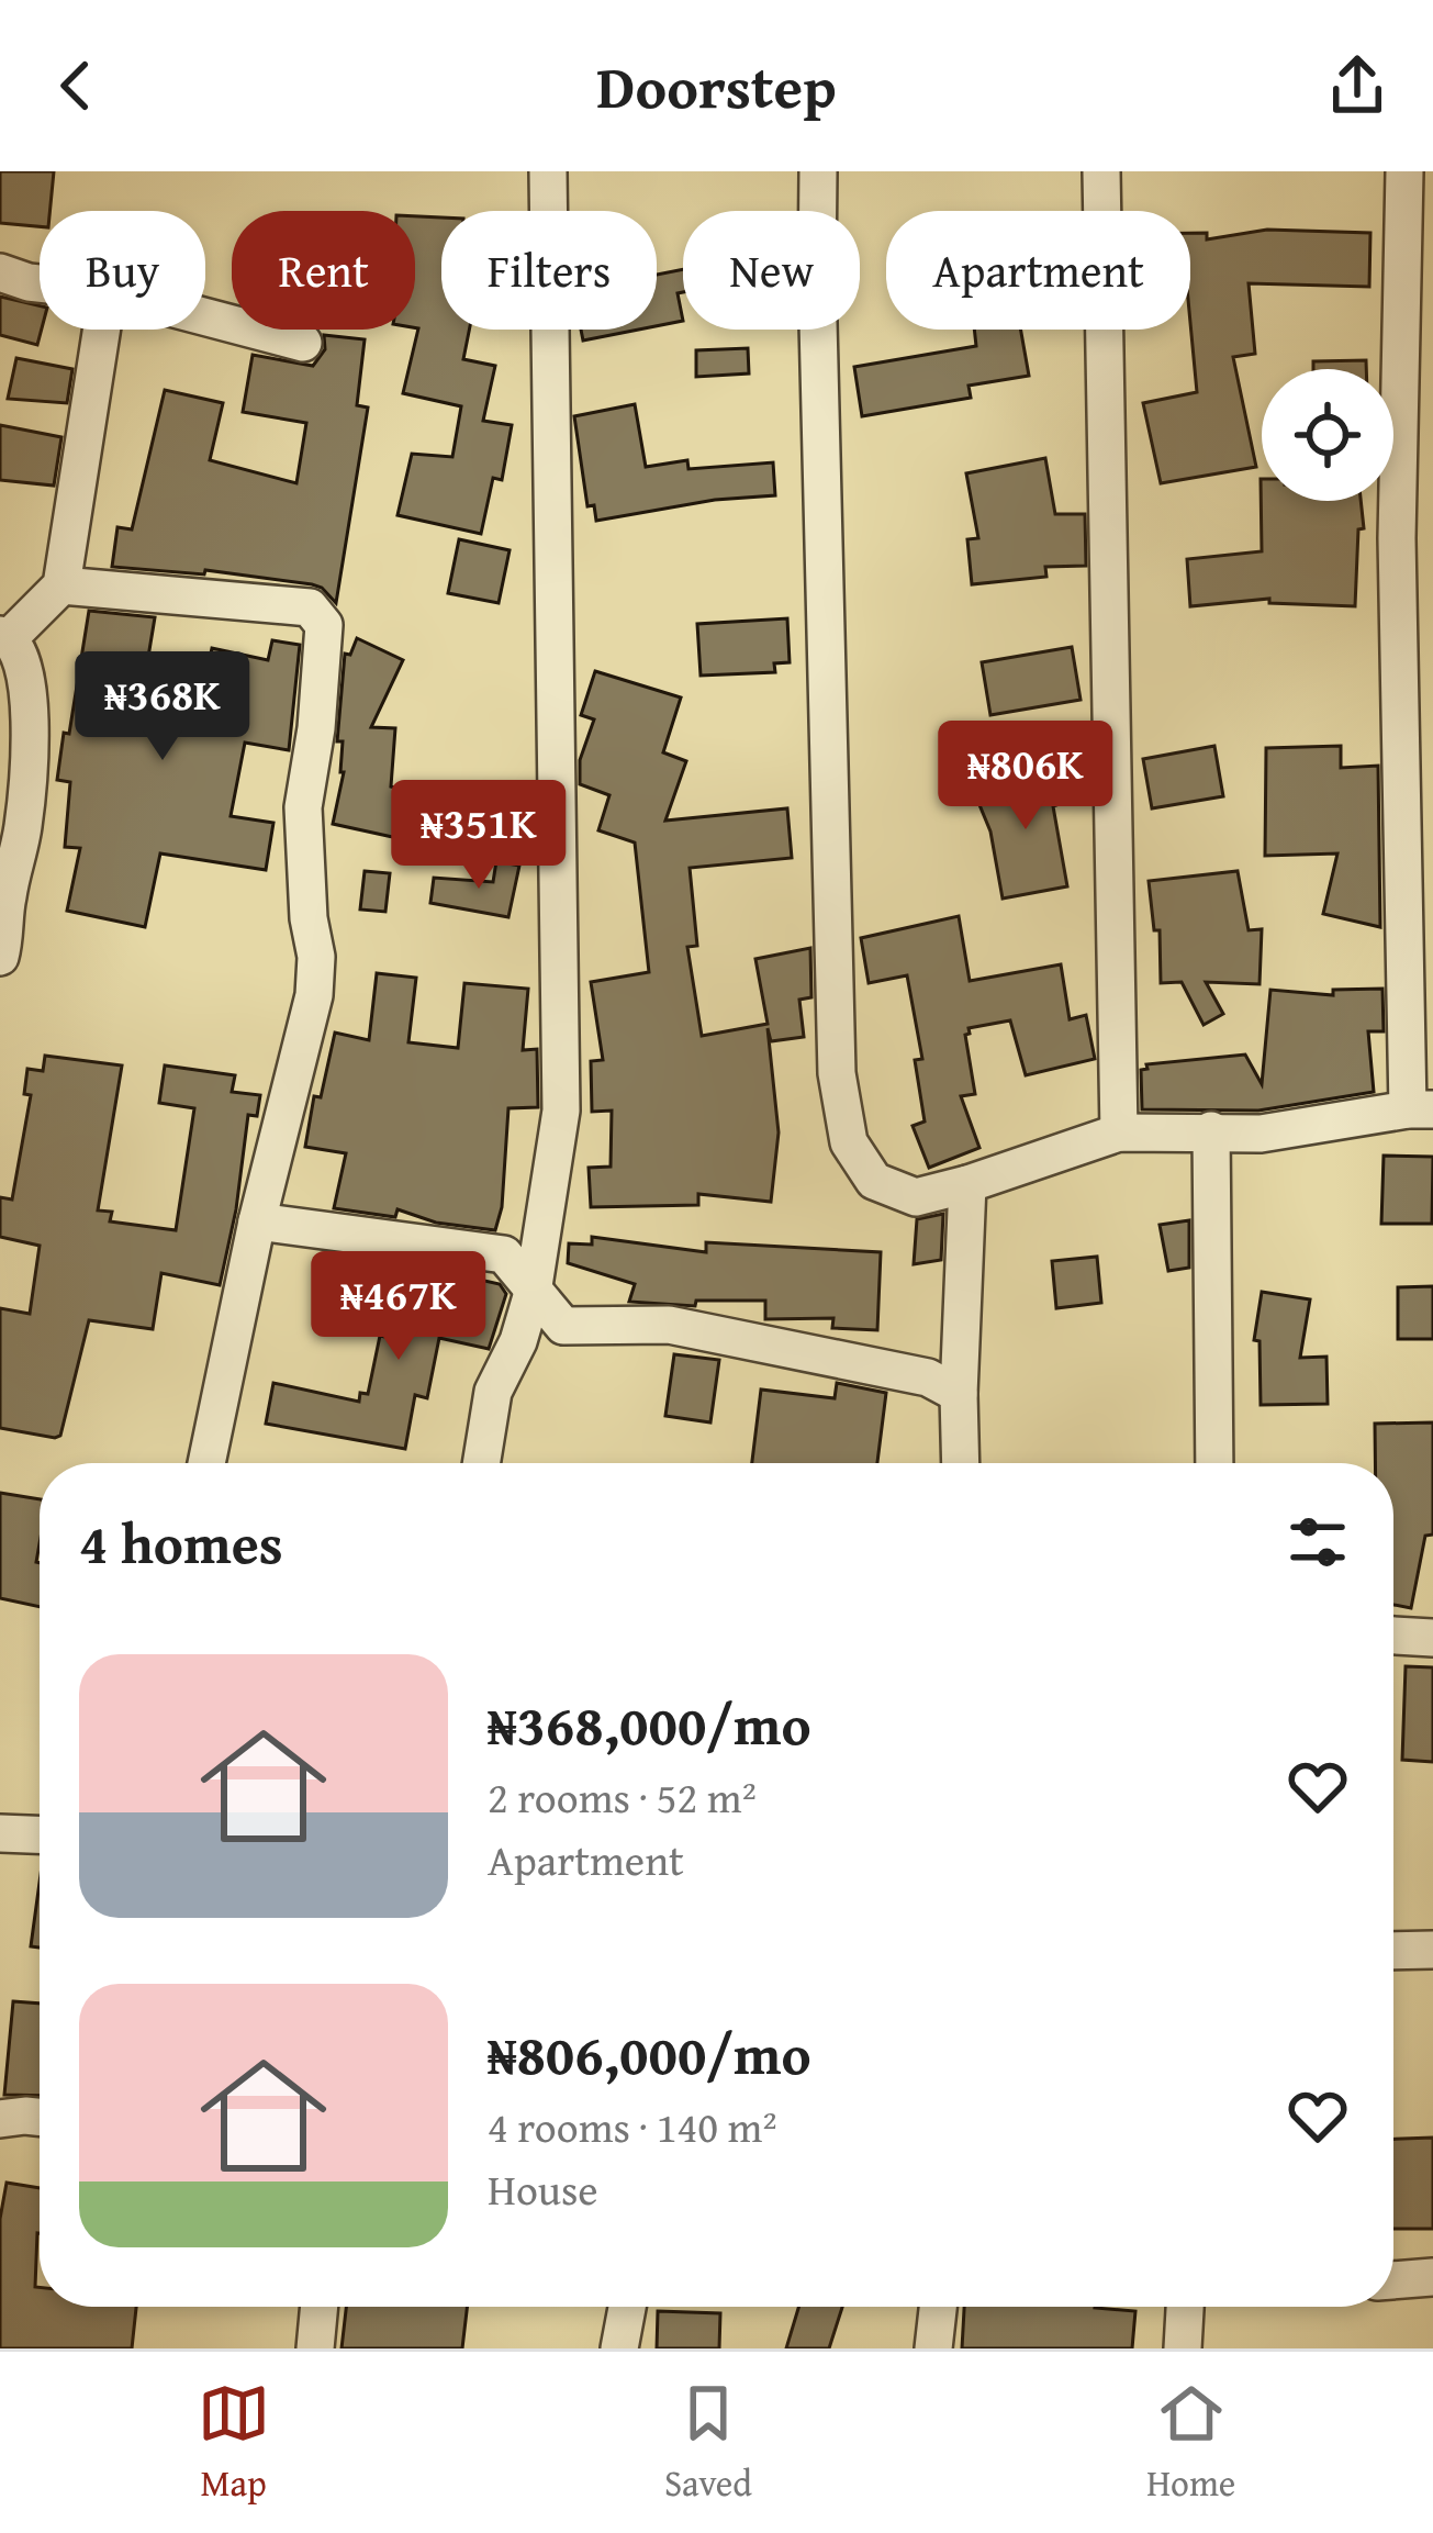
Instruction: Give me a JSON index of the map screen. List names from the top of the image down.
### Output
{
  "page": {
    "header": "Doorstep",
    "chip": [
      "Buy",
      "Rent",
      "Filters",
      "New",
      "Apartment"
    ],
    "price": [
      "₦368K",
      "₦806K",
      "₦351K",
      "₦467K"
    ],
    "heading": "4 homes",
    "list": [
      {
        "name": "₦368,000/mo",
        "note": "2 rooms · 52 m² · Apartment"
      },
      {
        "name": "₦806,000/mo",
        "note": "4 rooms · 140 m² · House"
      }
    ],
    "tabs": ["Map", "Saved", "Home"]
  }
}
